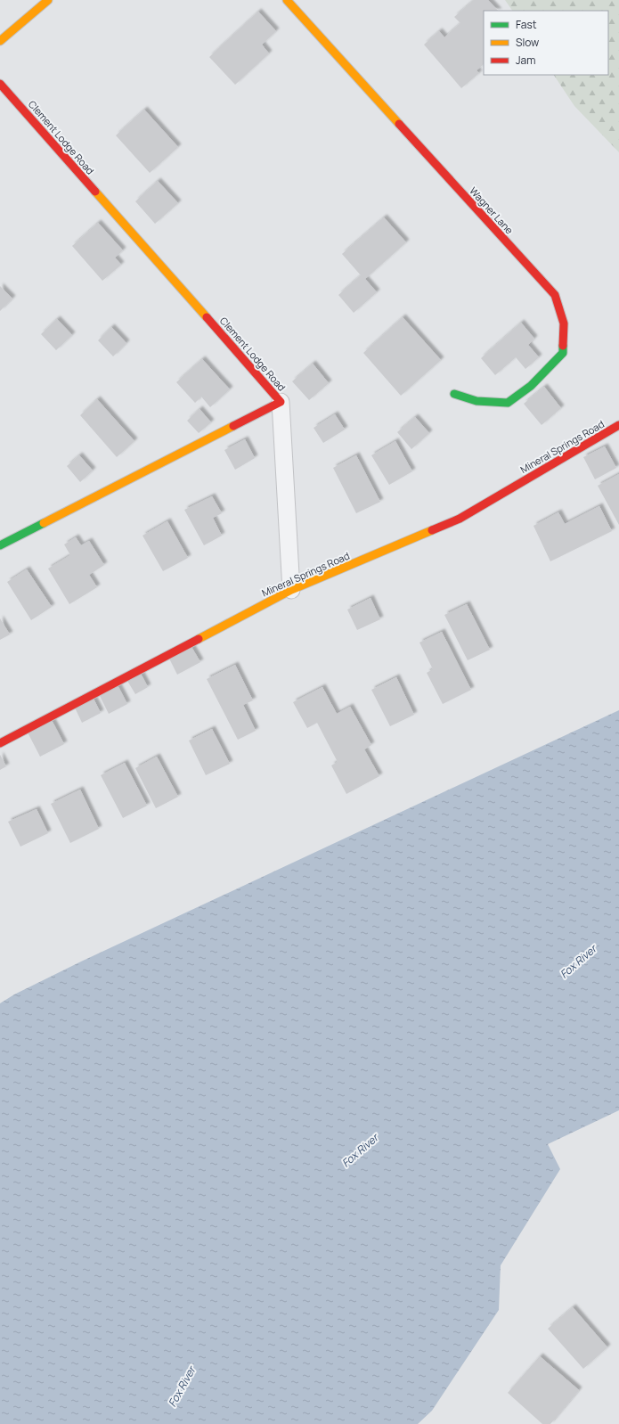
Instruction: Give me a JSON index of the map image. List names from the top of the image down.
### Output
{
  "streets": {
    "street": ["Clement Lodge Road", "Wagner Lane", "Mineral Springs Road"]
  },
  "water": ["Fox River"],
  "legend": ["Fast", "Slow", "Jam"]
}
